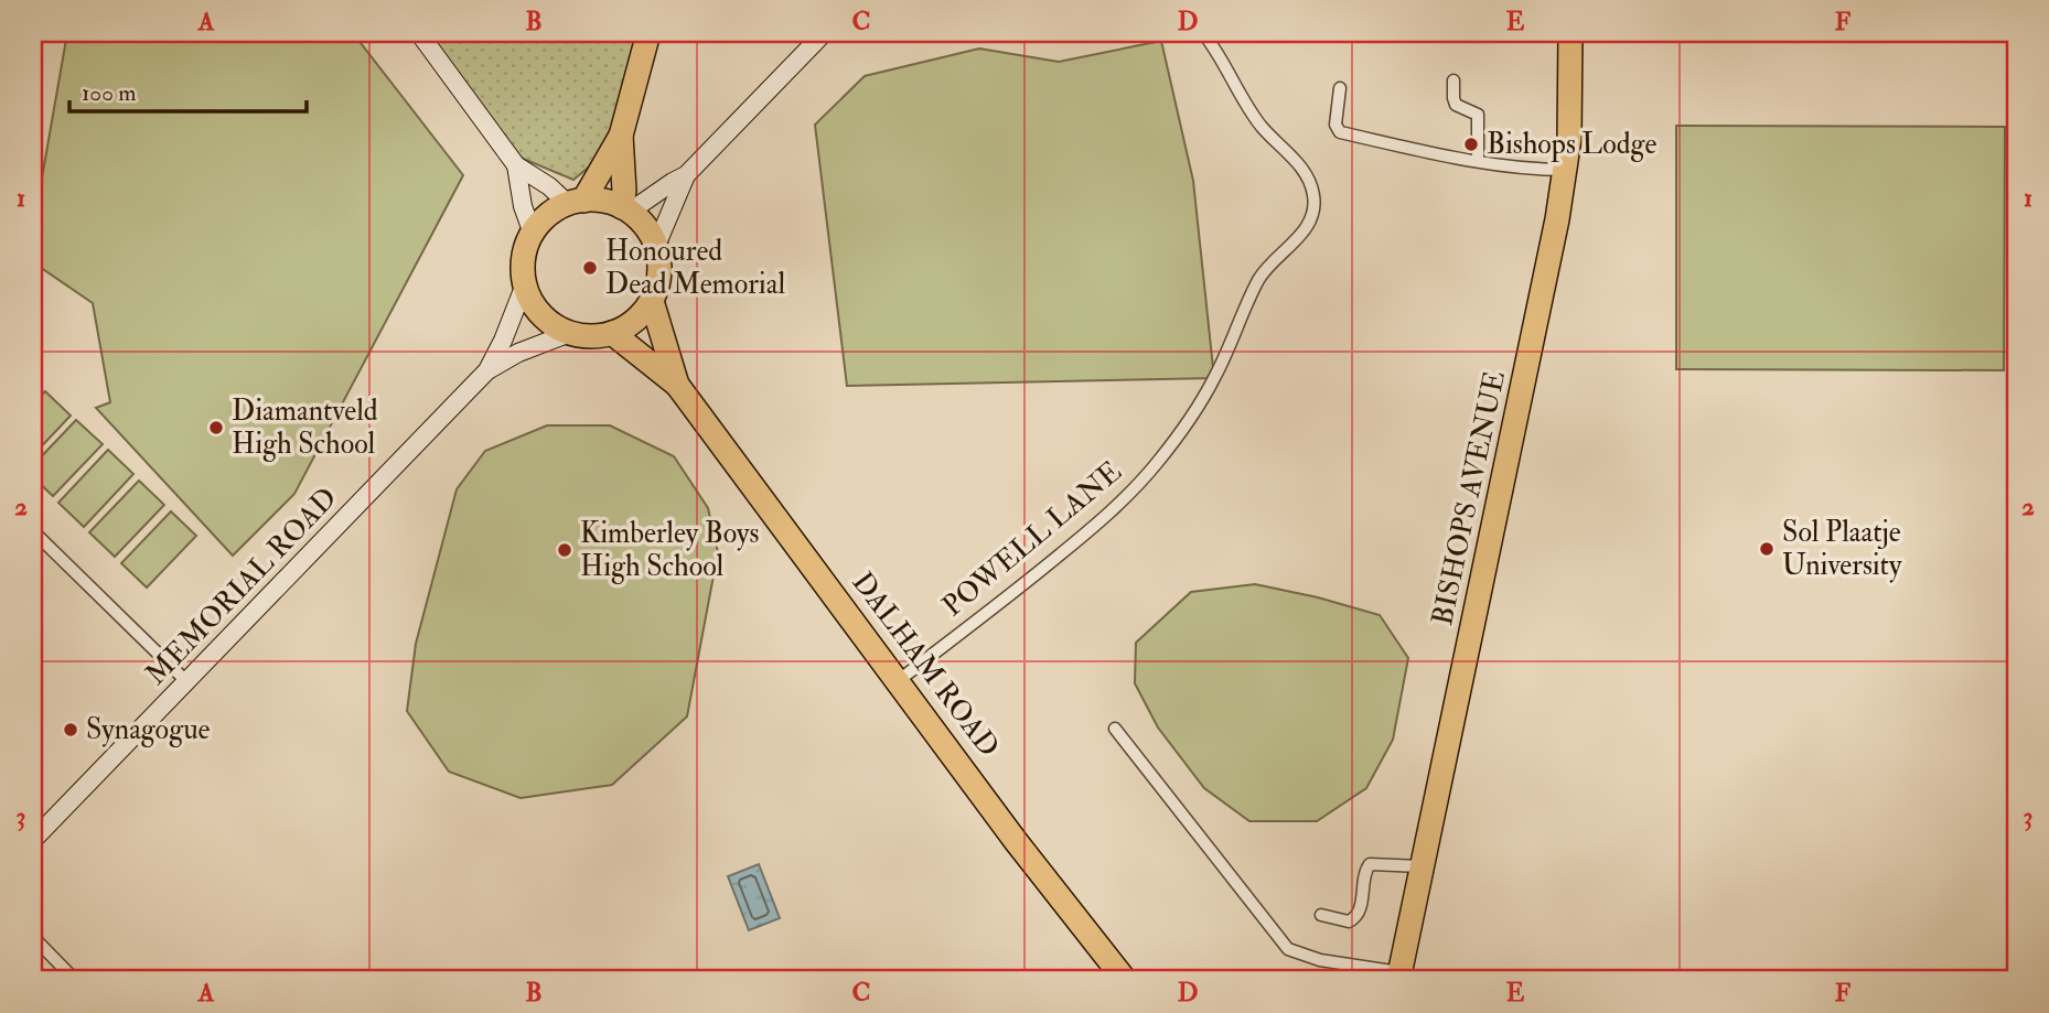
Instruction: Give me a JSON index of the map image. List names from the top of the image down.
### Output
{
  "streets": {
    "highway": ["BISHOPS AVENUE", "DALHAM ROAD"],
    "street": ["POWELL LANE", "MEMORIAL ROAD"]
  },
  "crossings": [
    ["POWELL LANE", "DALHAM ROAD"],
    ["MEMORIAL ROAD", "DALHAM ROAD"]
  ],
  "places": [
    "Bishops Lodge",
    "Honoured Dead Memorial",
    "Diamantveld High School",
    "Sol Plaatje University",
    "Kimberley Boys High School",
    "Synagogue"
  ],
  "scale_bar": "100 m",
  "grid": {
    "columns": [
      "A",
      "B",
      "C",
      "D",
      "E",
      "F"
    ],
    "rows": ["1", "2", "3"]
  }
}
